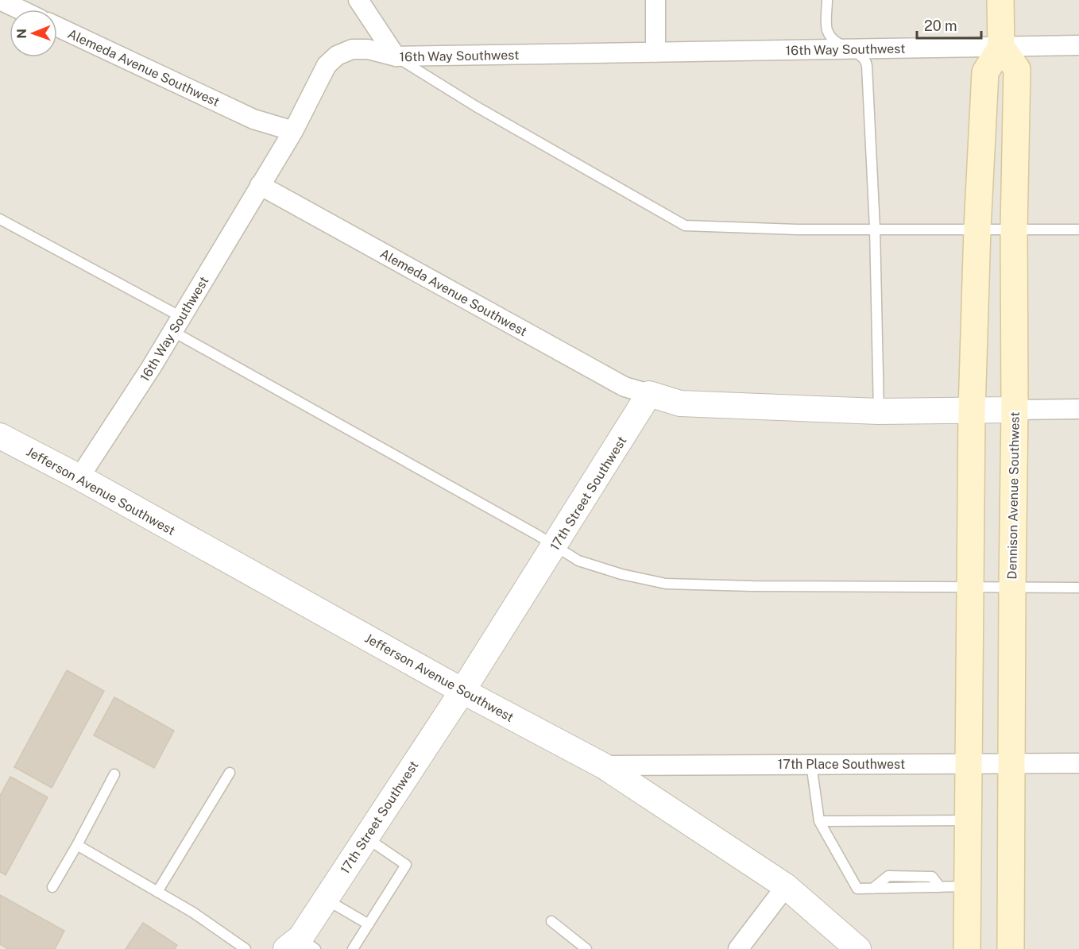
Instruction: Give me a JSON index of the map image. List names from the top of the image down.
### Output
{
  "streets": {
    "main road": ["Dennison Avenue Southwest"],
    "street": [
      "16th Way Southwest",
      "Alemeda Avenue Southwest",
      "Jefferson Avenue Southwest",
      "17th Street Southwest",
      "17th Place Southwest"
    ]
  },
  "crossings": [
    ["16th Way Southwest", "Alemeda Avenue Southwest"],
    ["16th Way Southwest", "Jefferson Avenue Southwest"],
    ["16th Way Southwest", "Dennison Avenue Southwest"],
    ["Alemeda Avenue Southwest", "17th Street Southwest"],
    ["Jefferson Avenue Southwest", "17th Street Southwest"],
    ["Jefferson Avenue Southwest", "17th Place Southwest"],
    ["Dennison Avenue Southwest", "17th Place Southwest"]
  ],
  "scale_bar": "20 m",
  "north": "left"
}
